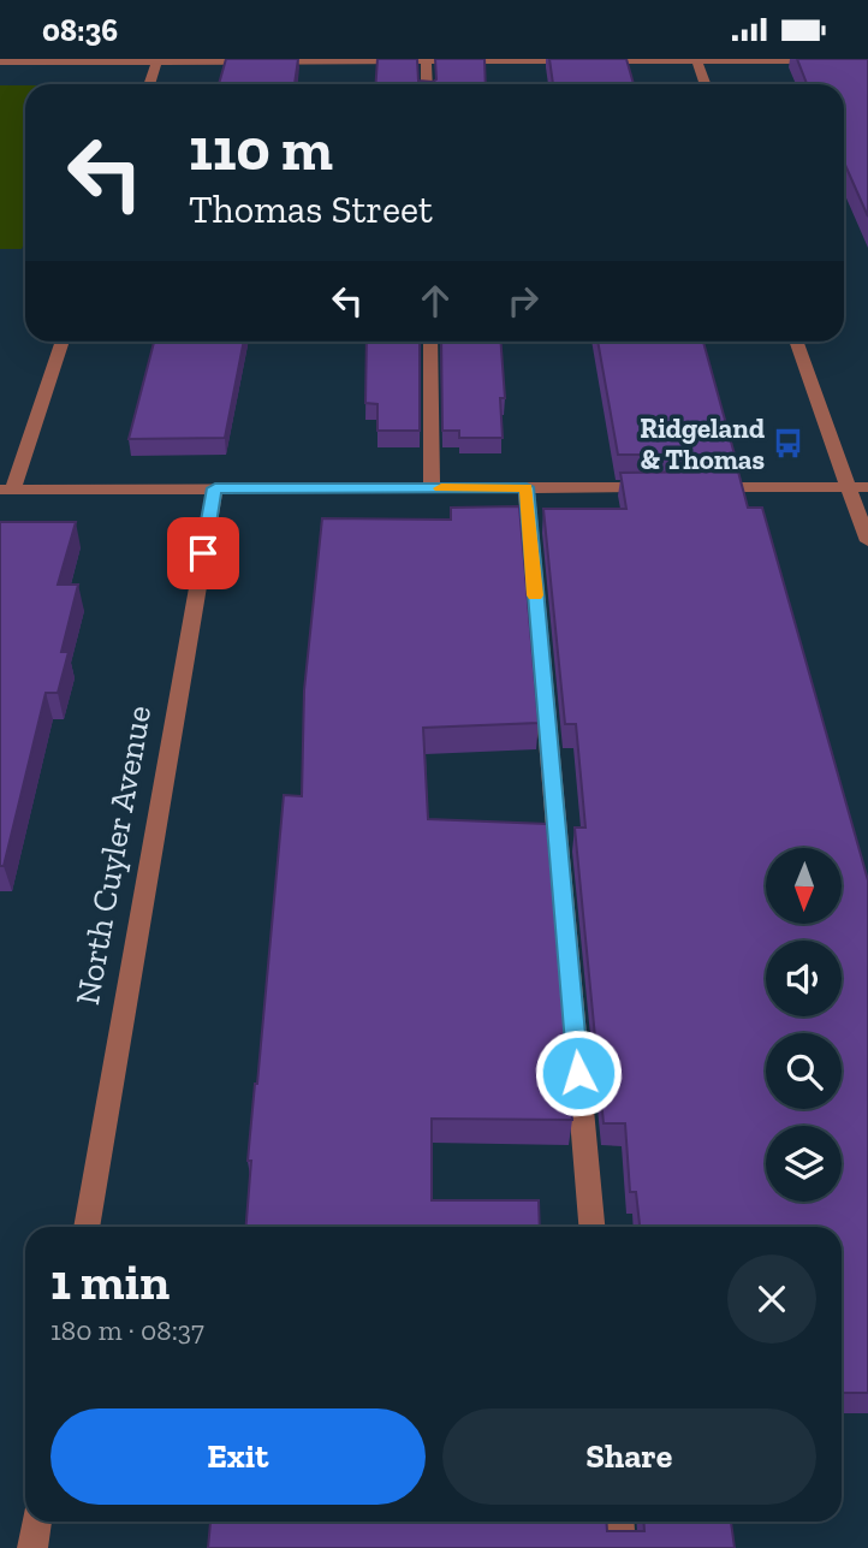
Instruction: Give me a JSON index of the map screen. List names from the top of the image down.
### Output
{
  "streets": {
    "street": ["North Cuyler Avenue"]
  },
  "places": {
    "bus stop": ["Ridgeland & Thomas"]
  },
  "north": "bottom",
  "page": {
    "status": "08:36",
    "turn": ["110 m", "Thomas Street"],
    "heading": ["1 min", "180 m · 08:37"],
    "buttons": ["Exit", "Share"]
  }
}
